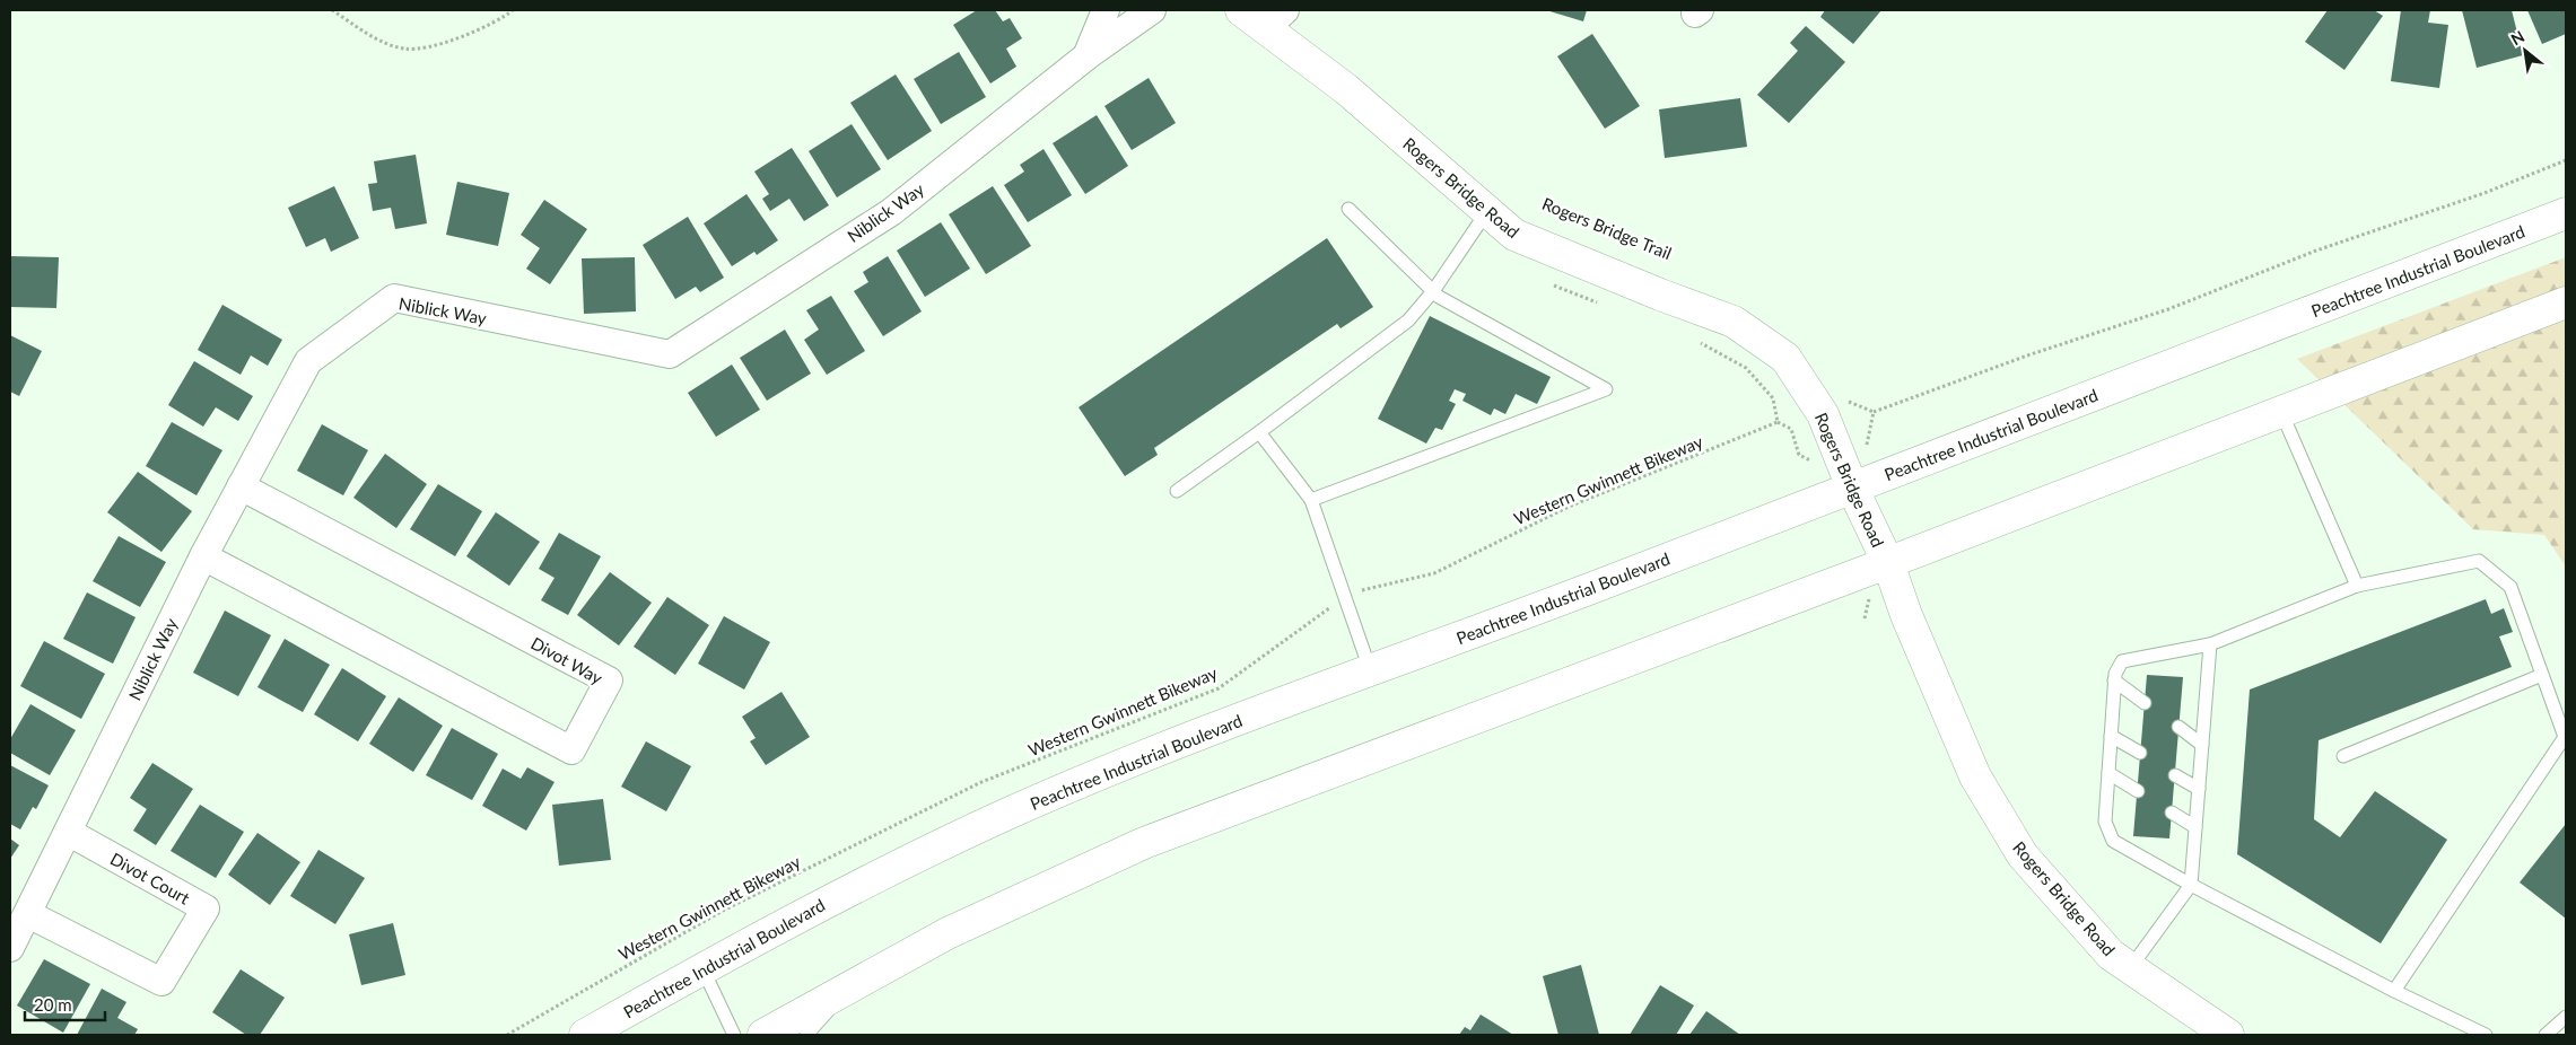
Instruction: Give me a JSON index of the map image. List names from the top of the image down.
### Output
{
  "streets": {
    "main road": ["Rogers Bridge Road", "Peachtree Industrial Boulevard"],
    "street": ["Niblick Way", "Divot Way", "Divot Court"],
    "path": ["Western Gwinnett Bikeway"]
  },
  "crossings": [
    ["Rogers Bridge Road", "Peachtree Industrial Boulevard"],
    ["Niblick Way", "Divot Way"],
    ["Niblick Way", "Divot Court"]
  ],
  "scale_bar": "20 m",
  "north": "top left"
}
